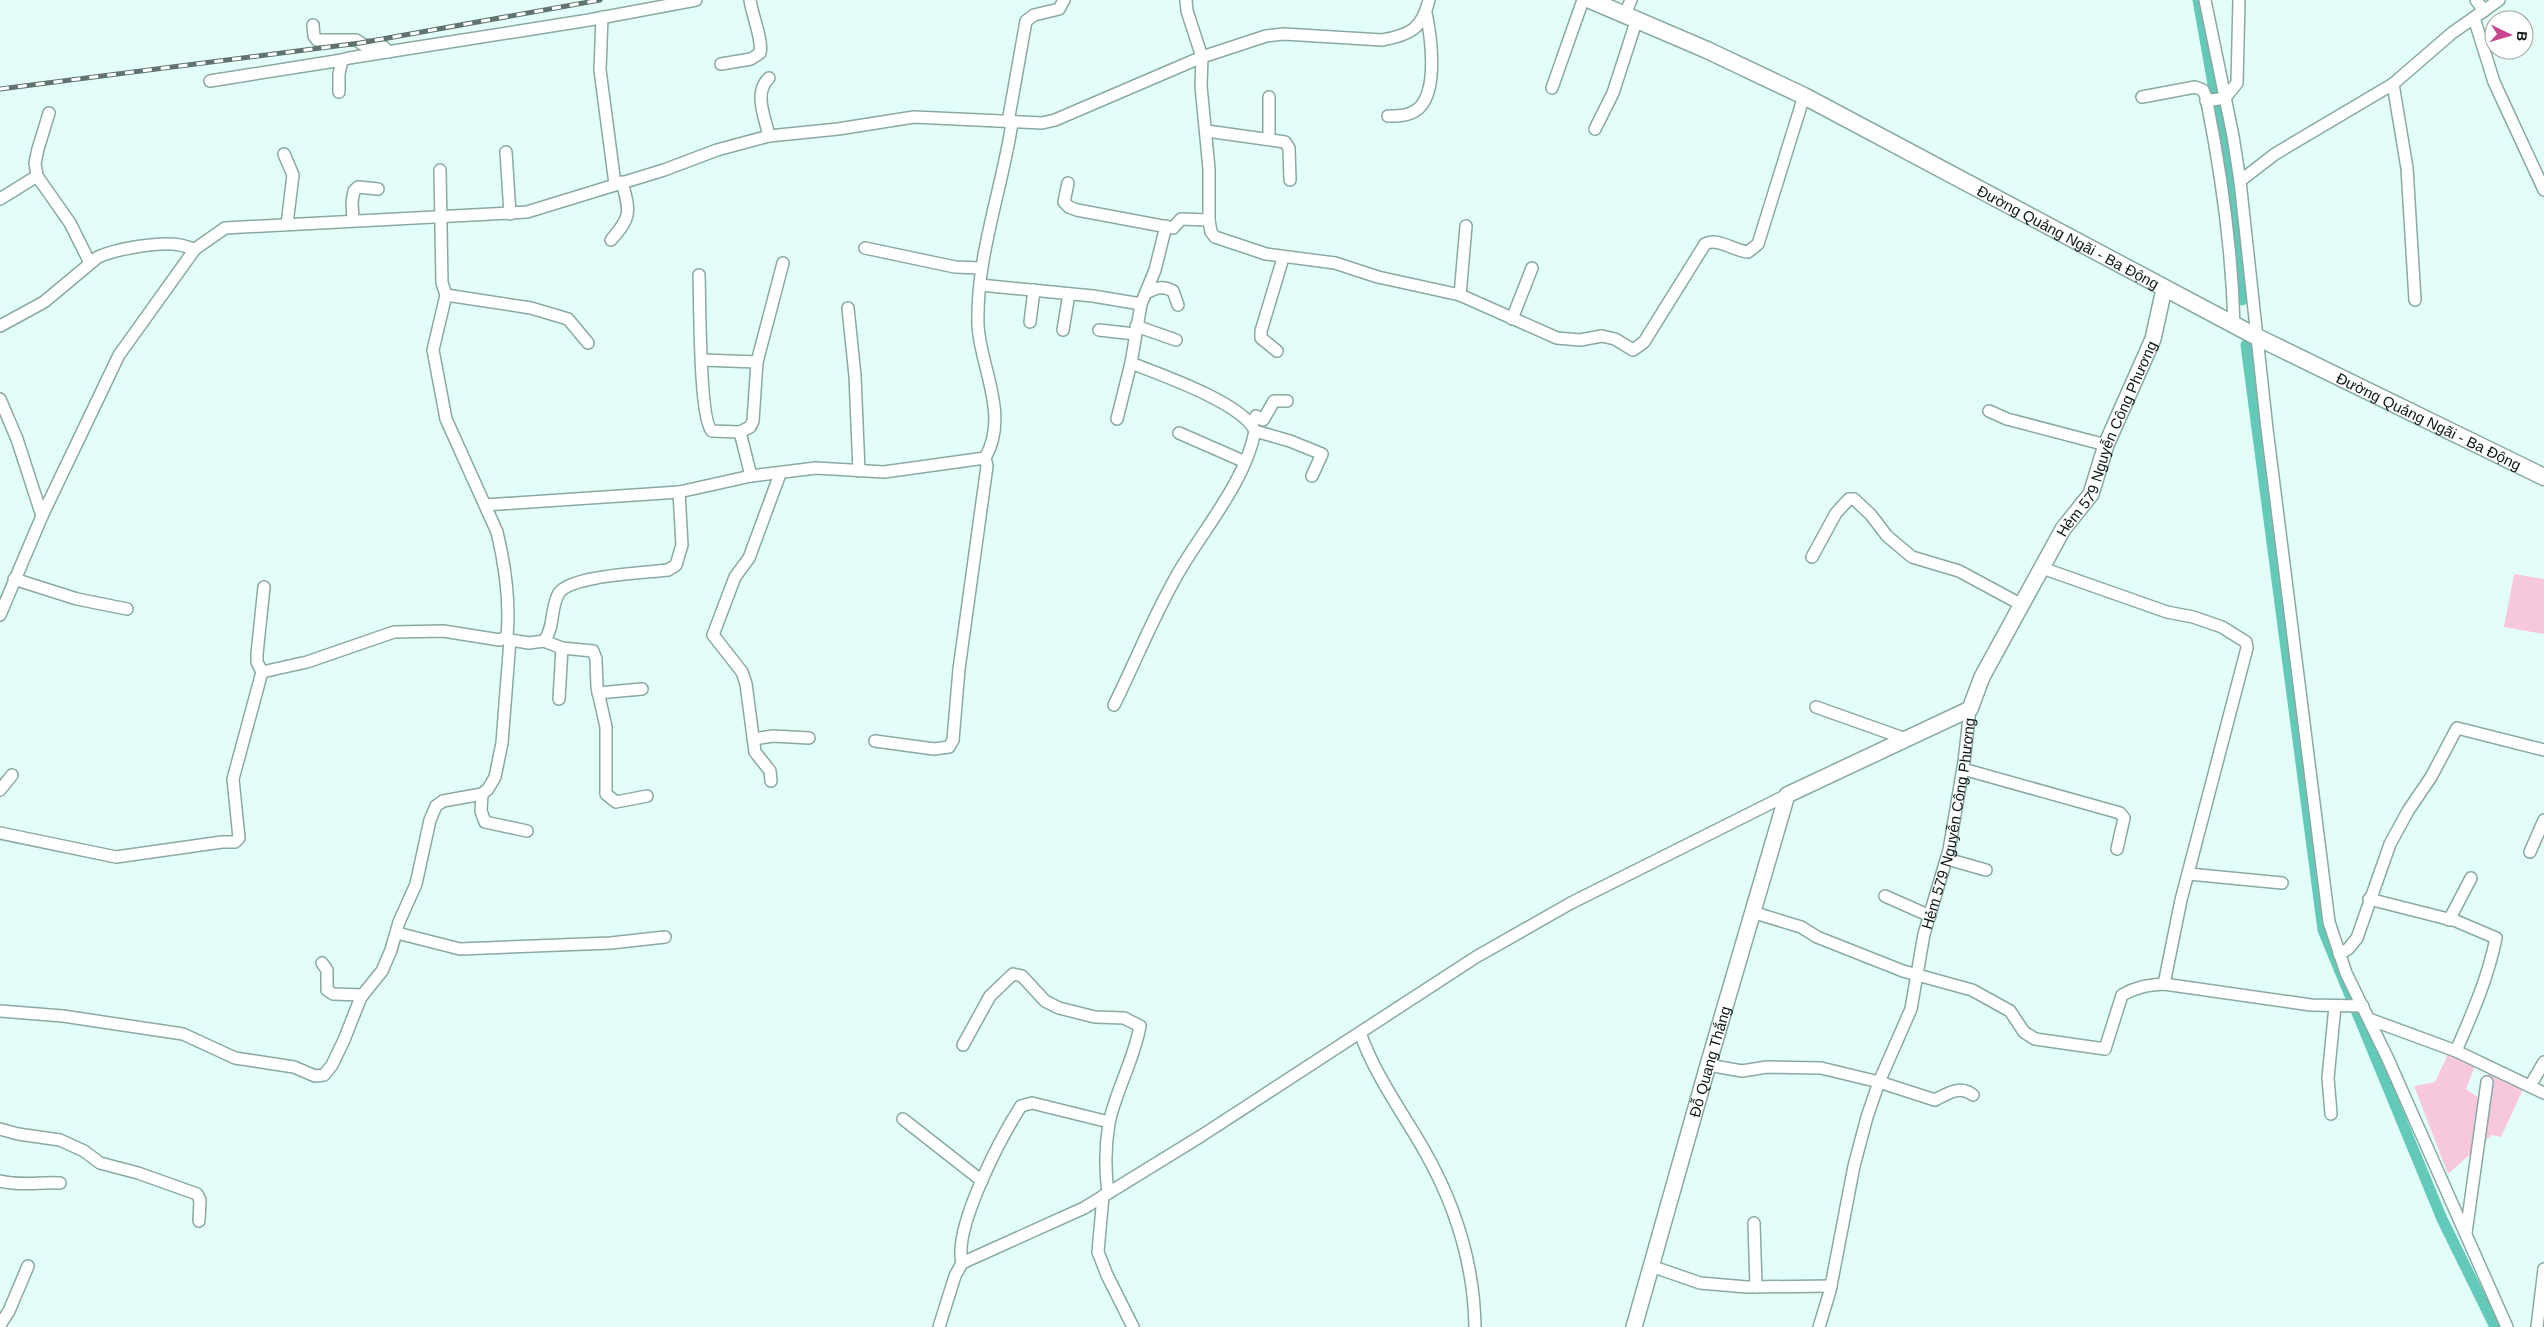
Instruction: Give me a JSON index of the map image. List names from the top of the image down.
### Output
{
  "streets": {
    "main road": ["Đường Quảng Ngãi - Ba Động"],
    "street": ["Hẻm 579 Nguyễn Công Phương", "Đỗ Quang Thắng"]
  },
  "crossings": [
    ["Đường Quảng Ngãi - Ba Động", "Hẻm 579 Nguyễn Công Phương"]
  ],
  "north": "right"
}
